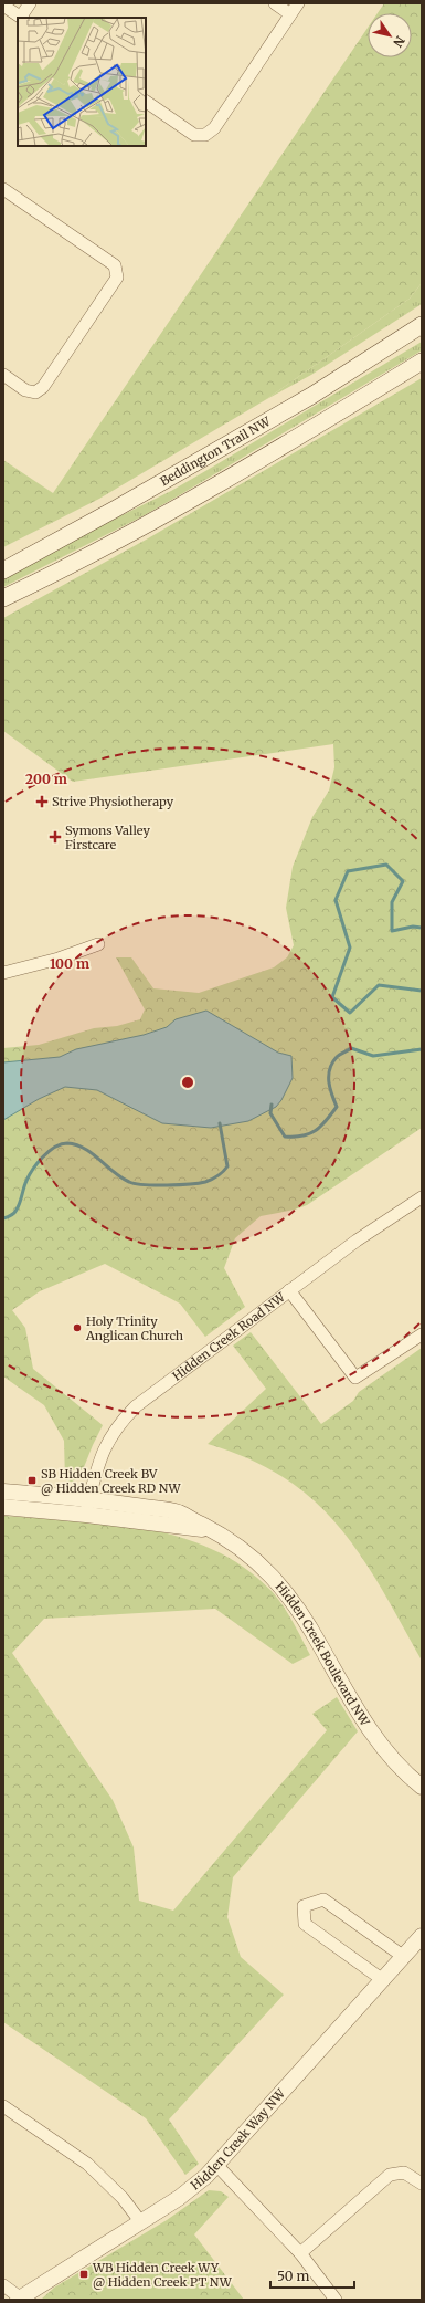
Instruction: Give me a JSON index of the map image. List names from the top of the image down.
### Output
{
  "streets": {
    "main road": ["Beddington Trail NW"],
    "street": ["Hidden Creek Road NW", "Hidden Creek Boulevard NW", "Hidden Creek Way NW"]
  },
  "crossings": [
    ["Hidden Creek Road NW", "Hidden Creek Boulevard NW"]
  ],
  "places": {
    "health": ["Strive Physiotherapy", "Symons Valley Firstcare"],
    "other": ["Holy Trinity Anglican Church"],
    "transit": ["SB Hidden Creek BV @ Hidden Creek RD NW", "WB Hidden Creek WY @ Hidden Creek PT NW"]
  },
  "scale_bar": "50 m",
  "north": "bottom right",
  "rings": ["200 m", "100 m"]
}
